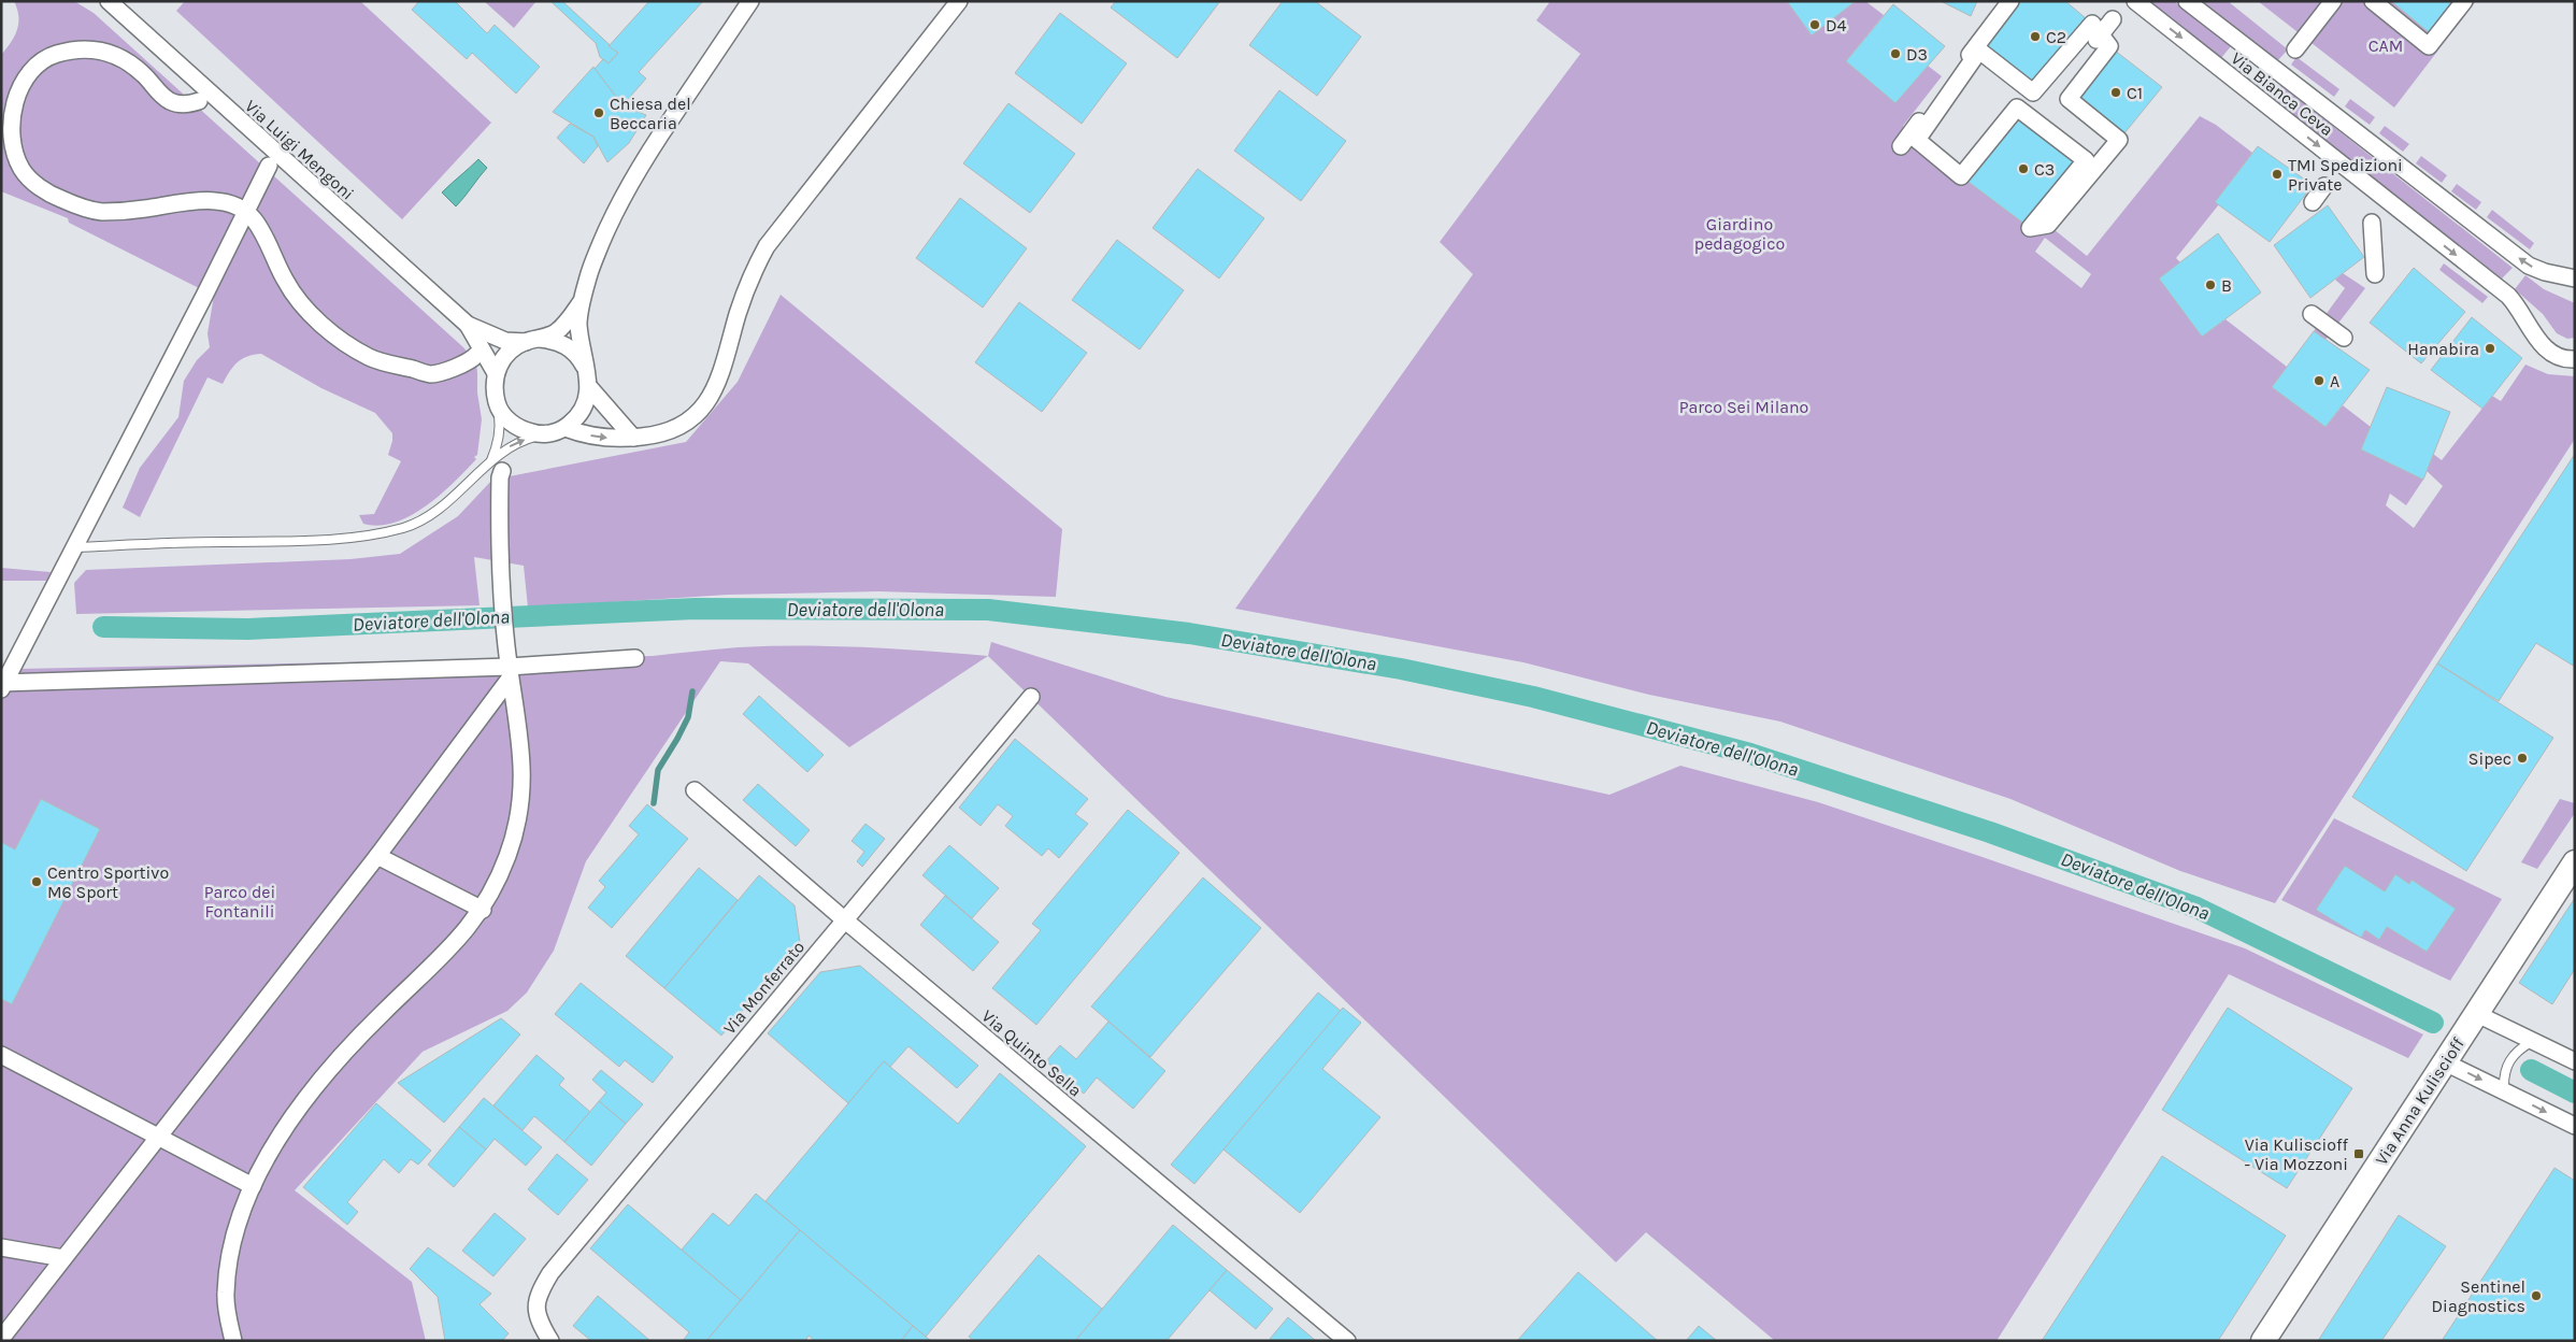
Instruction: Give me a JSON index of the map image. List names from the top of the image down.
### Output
{
  "streets": {
    "street": [
      "Via Bianca Ceva",
      "Via Luigi Mengoni",
      "Via Monferrato",
      "Via Quinto Sella",
      "Via Anna Kuliscioff"
    ]
  },
  "crossings": [
    ["Via Monferrato", "Via Quinto Sella"]
  ],
  "water": ["Deviatore dell'Olona"],
  "parks": [
    "CAM",
    "Giardino pedagogico",
    "Parco Sei Milano",
    "Parco dei Fontanili"
  ],
  "places": {
    "other": [
      "D4",
      "C2",
      "D3",
      "C1",
      "Chiesa del Beccaria",
      "C3",
      "TMI Spedizioni Private",
      "B",
      "Hanabira",
      "A",
      "Sipec",
      "Centro Sportivo M6 Sport",
      "Sentinel Diagnostics"
    ],
    "transit": ["Via Kuliscioff - Via Mozzoni"]
  }
}
